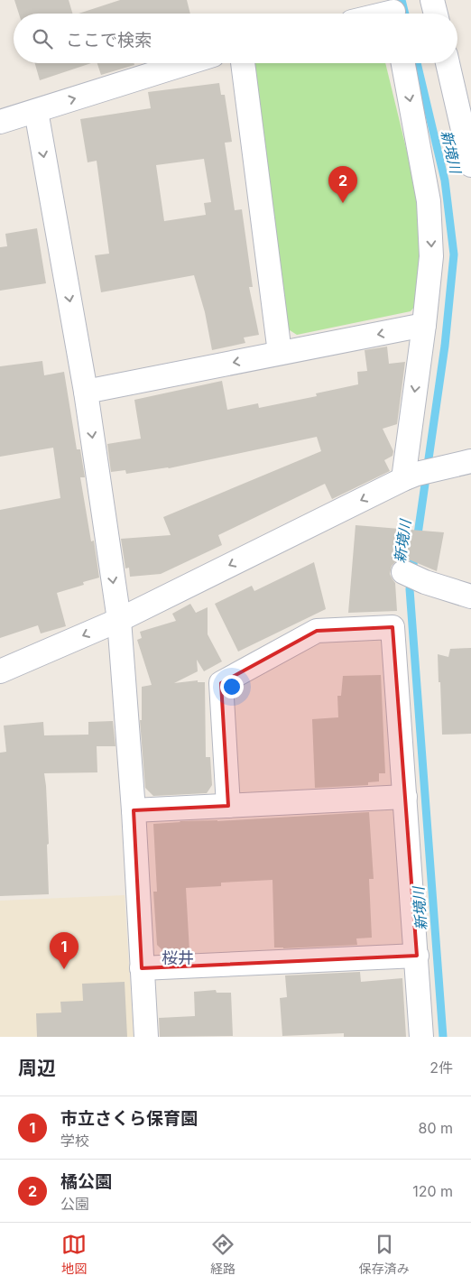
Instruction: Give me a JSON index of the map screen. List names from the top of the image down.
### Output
{
  "districts": ["桜井"],
  "water": ["新境川"],
  "page": {
    "search": "ここで検索",
    "pins": ["2", "1"],
    "heading": ["周辺", "2件"],
    "list": [
      {
        "mark": "1",
        "name": "市立さくら保育園",
        "note": "学校",
        "value": "80 m"
      },
      {
        "mark": "2",
        "name": "橘公園",
        "note": "公園",
        "value": "120 m"
      }
    ],
    "nav": ["地図", "経路", "保存済み"]
  }
}
